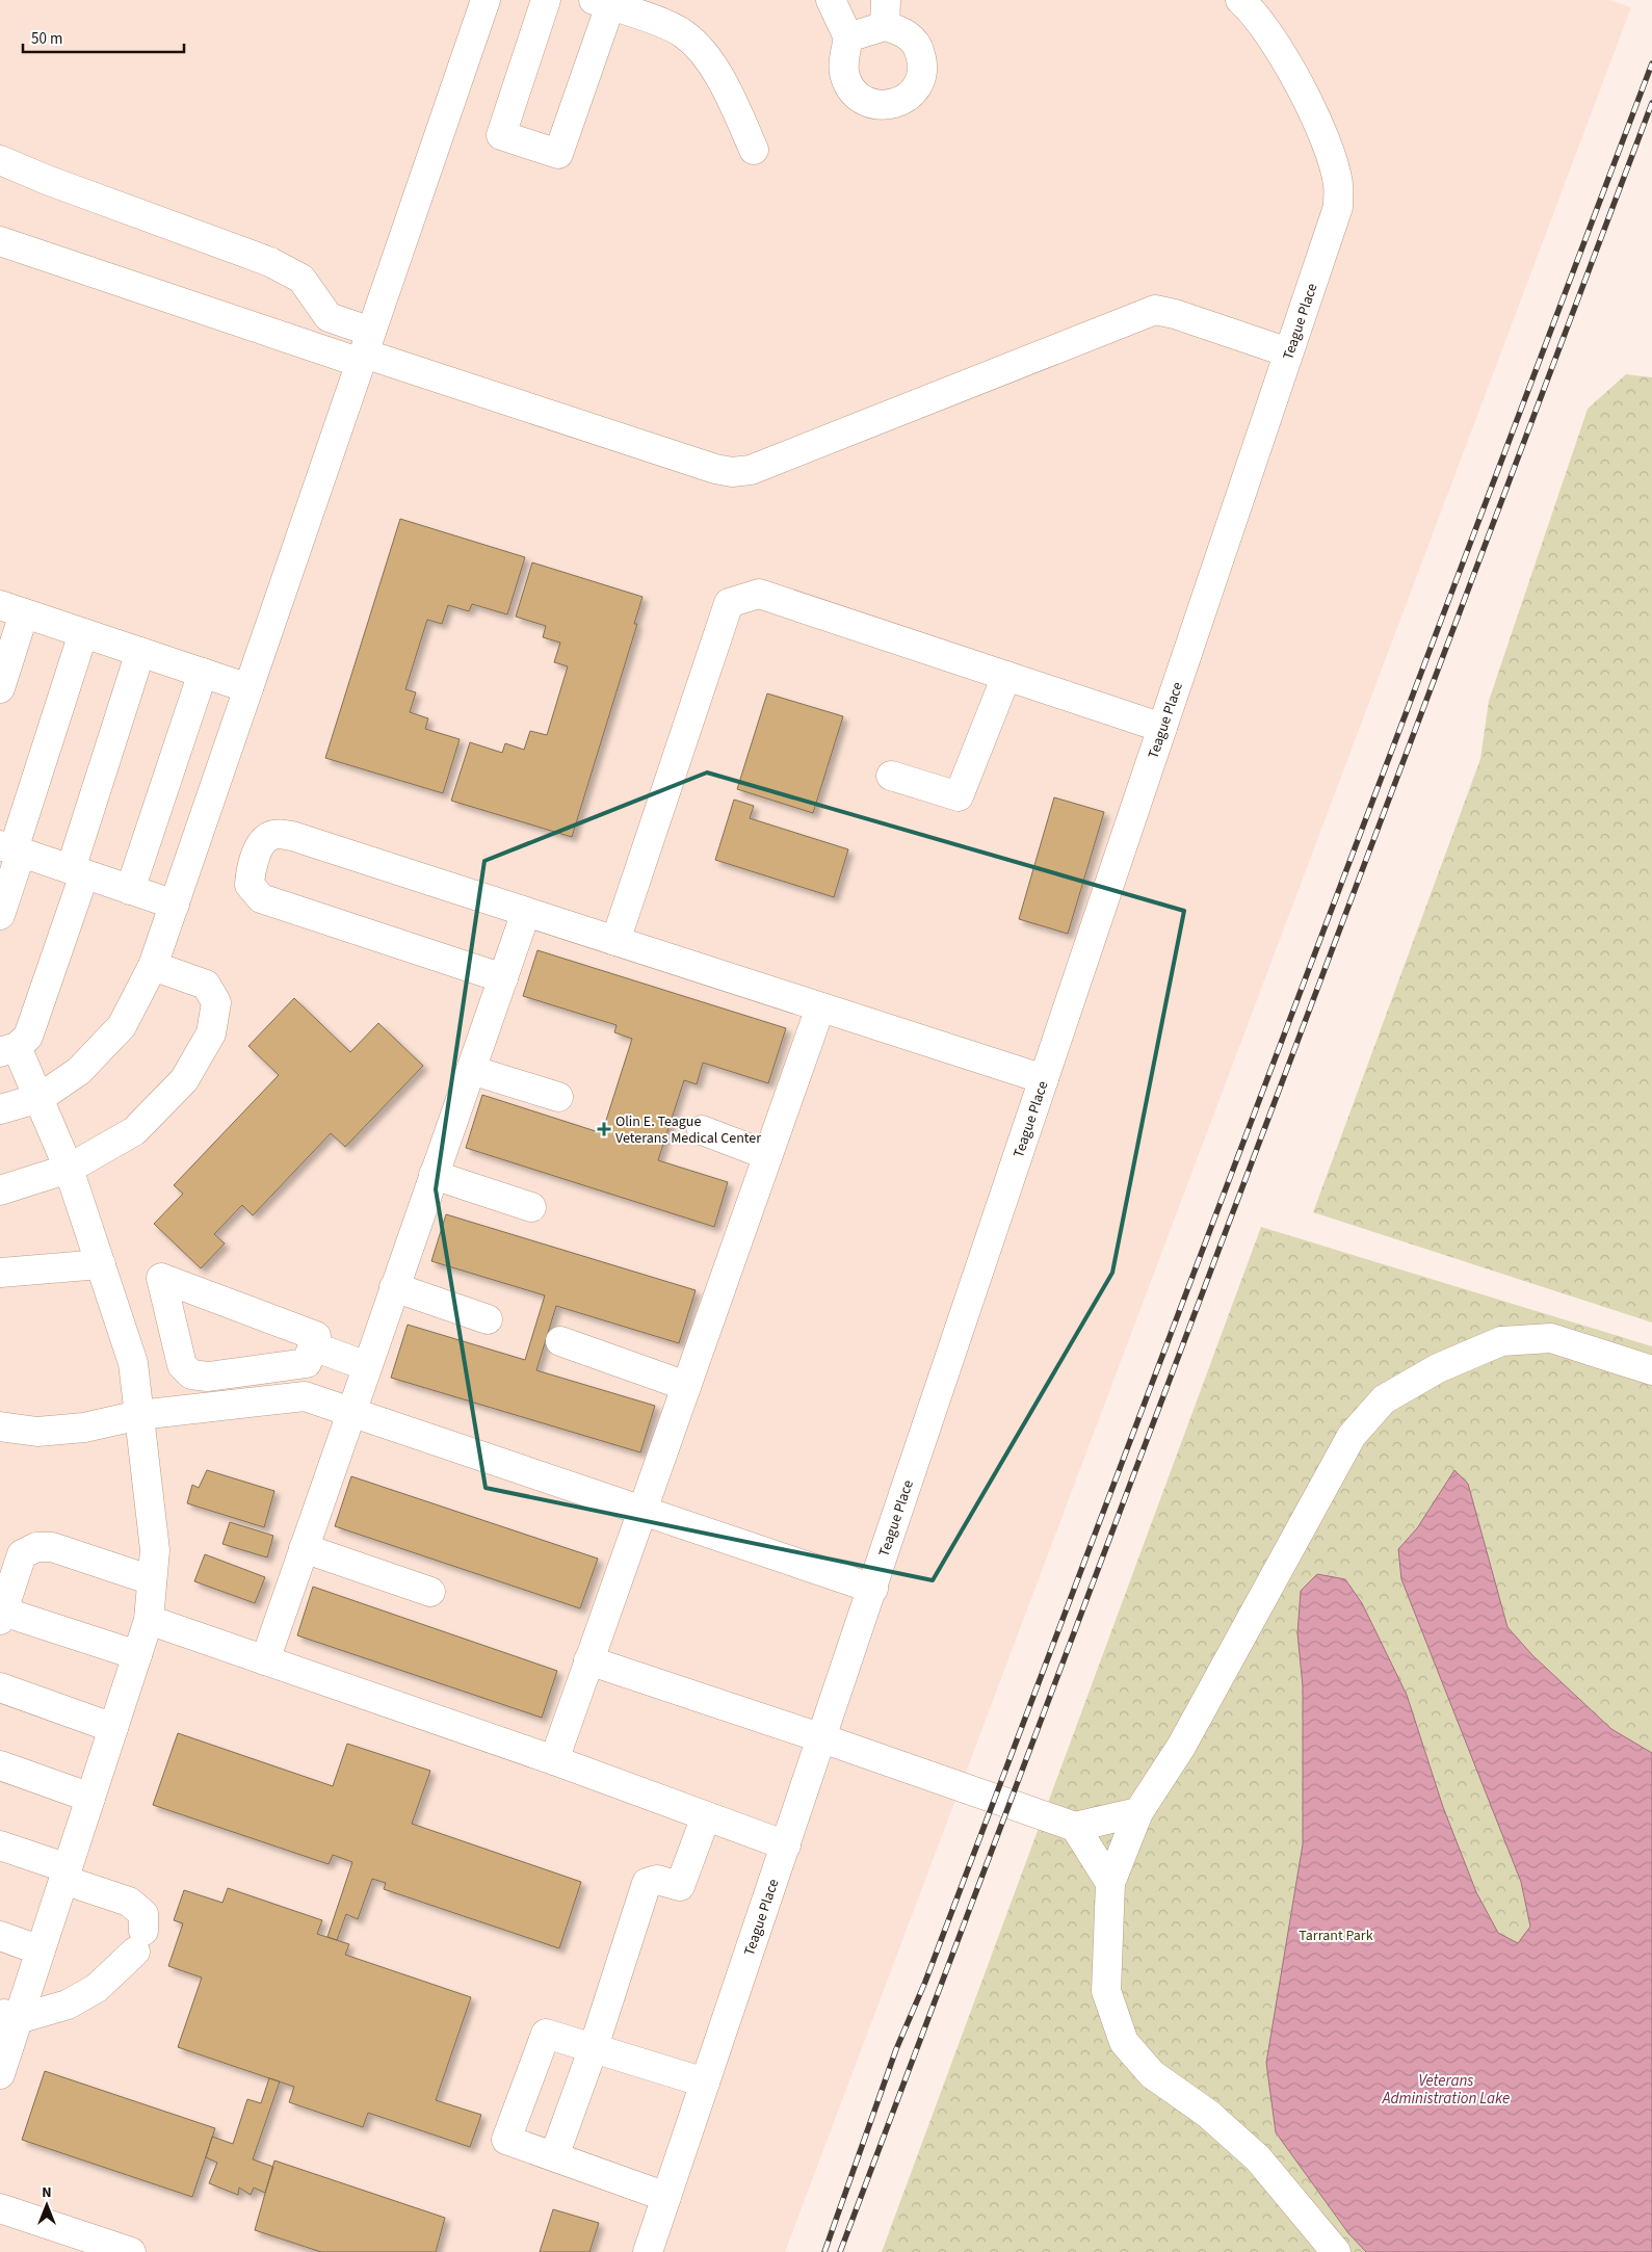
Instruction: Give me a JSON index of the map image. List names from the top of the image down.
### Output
{
  "streets": {
    "lane": ["Teague Place"]
  },
  "water": ["Veterans Administration Lake"],
  "parks": ["Tarrant Park"],
  "places": {
    "health": ["Olin E. Teague Veterans Medical Center"]
  },
  "scale_bar": "50 m",
  "north": "top"
}
